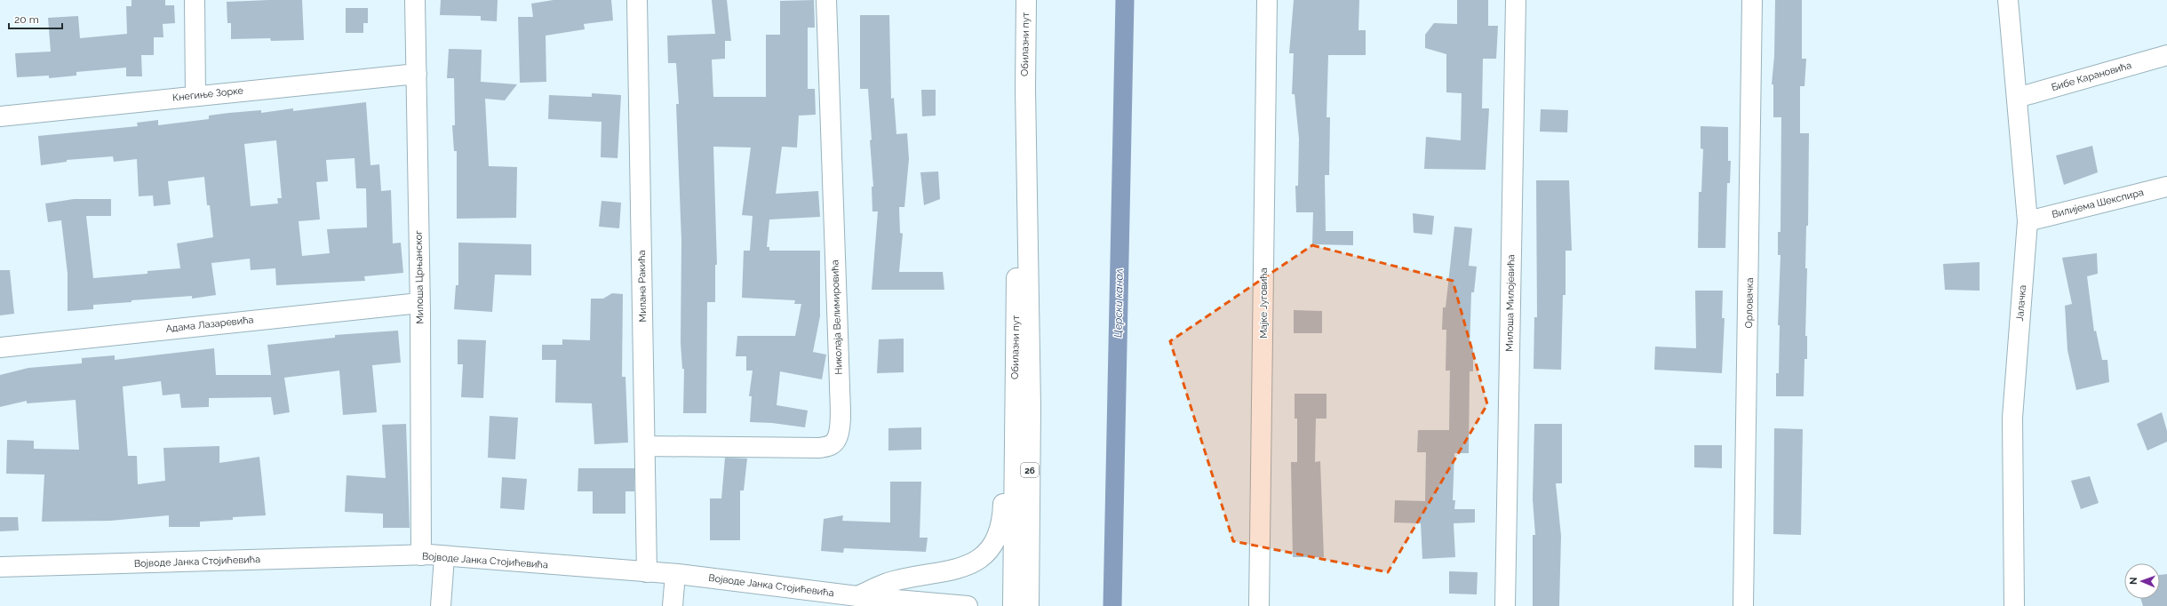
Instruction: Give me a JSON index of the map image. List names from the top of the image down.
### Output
{
  "streets": {
    "street": [
      "Обилазни пут",
      "Бибе Карановића",
      "Кнегиње Зорке",
      "Вилијема Шекспира",
      "Милоша Црњанског",
      "Милана Ракића",
      "Мајке Југовића",
      "Милоша Милојевића",
      "Орловачка",
      "Јалачка",
      "Николаја Велимировића",
      "Адама Лазаревића",
      "26",
      "Војводе Јанка Стојићевића"
    ]
  },
  "crossings": [
    ["Бибе Карановића", "Јалачка"],
    ["Кнегиње Зорке", "Милоша Црњанског"],
    ["Вилијема Шекспира", "Јалачка"],
    ["Милоша Црњанског", "Адама Лазаревића"],
    ["Милоша Црњанског", "Војводе Јанка Стојићевића"],
    ["Милана Ракића", "Николаја Велимировића"],
    ["Милана Ракића", "Војводе Јанка Стојићевића"]
  ],
  "water": ["Церски канал"],
  "scale_bar": "20 m",
  "north": "left"
}
